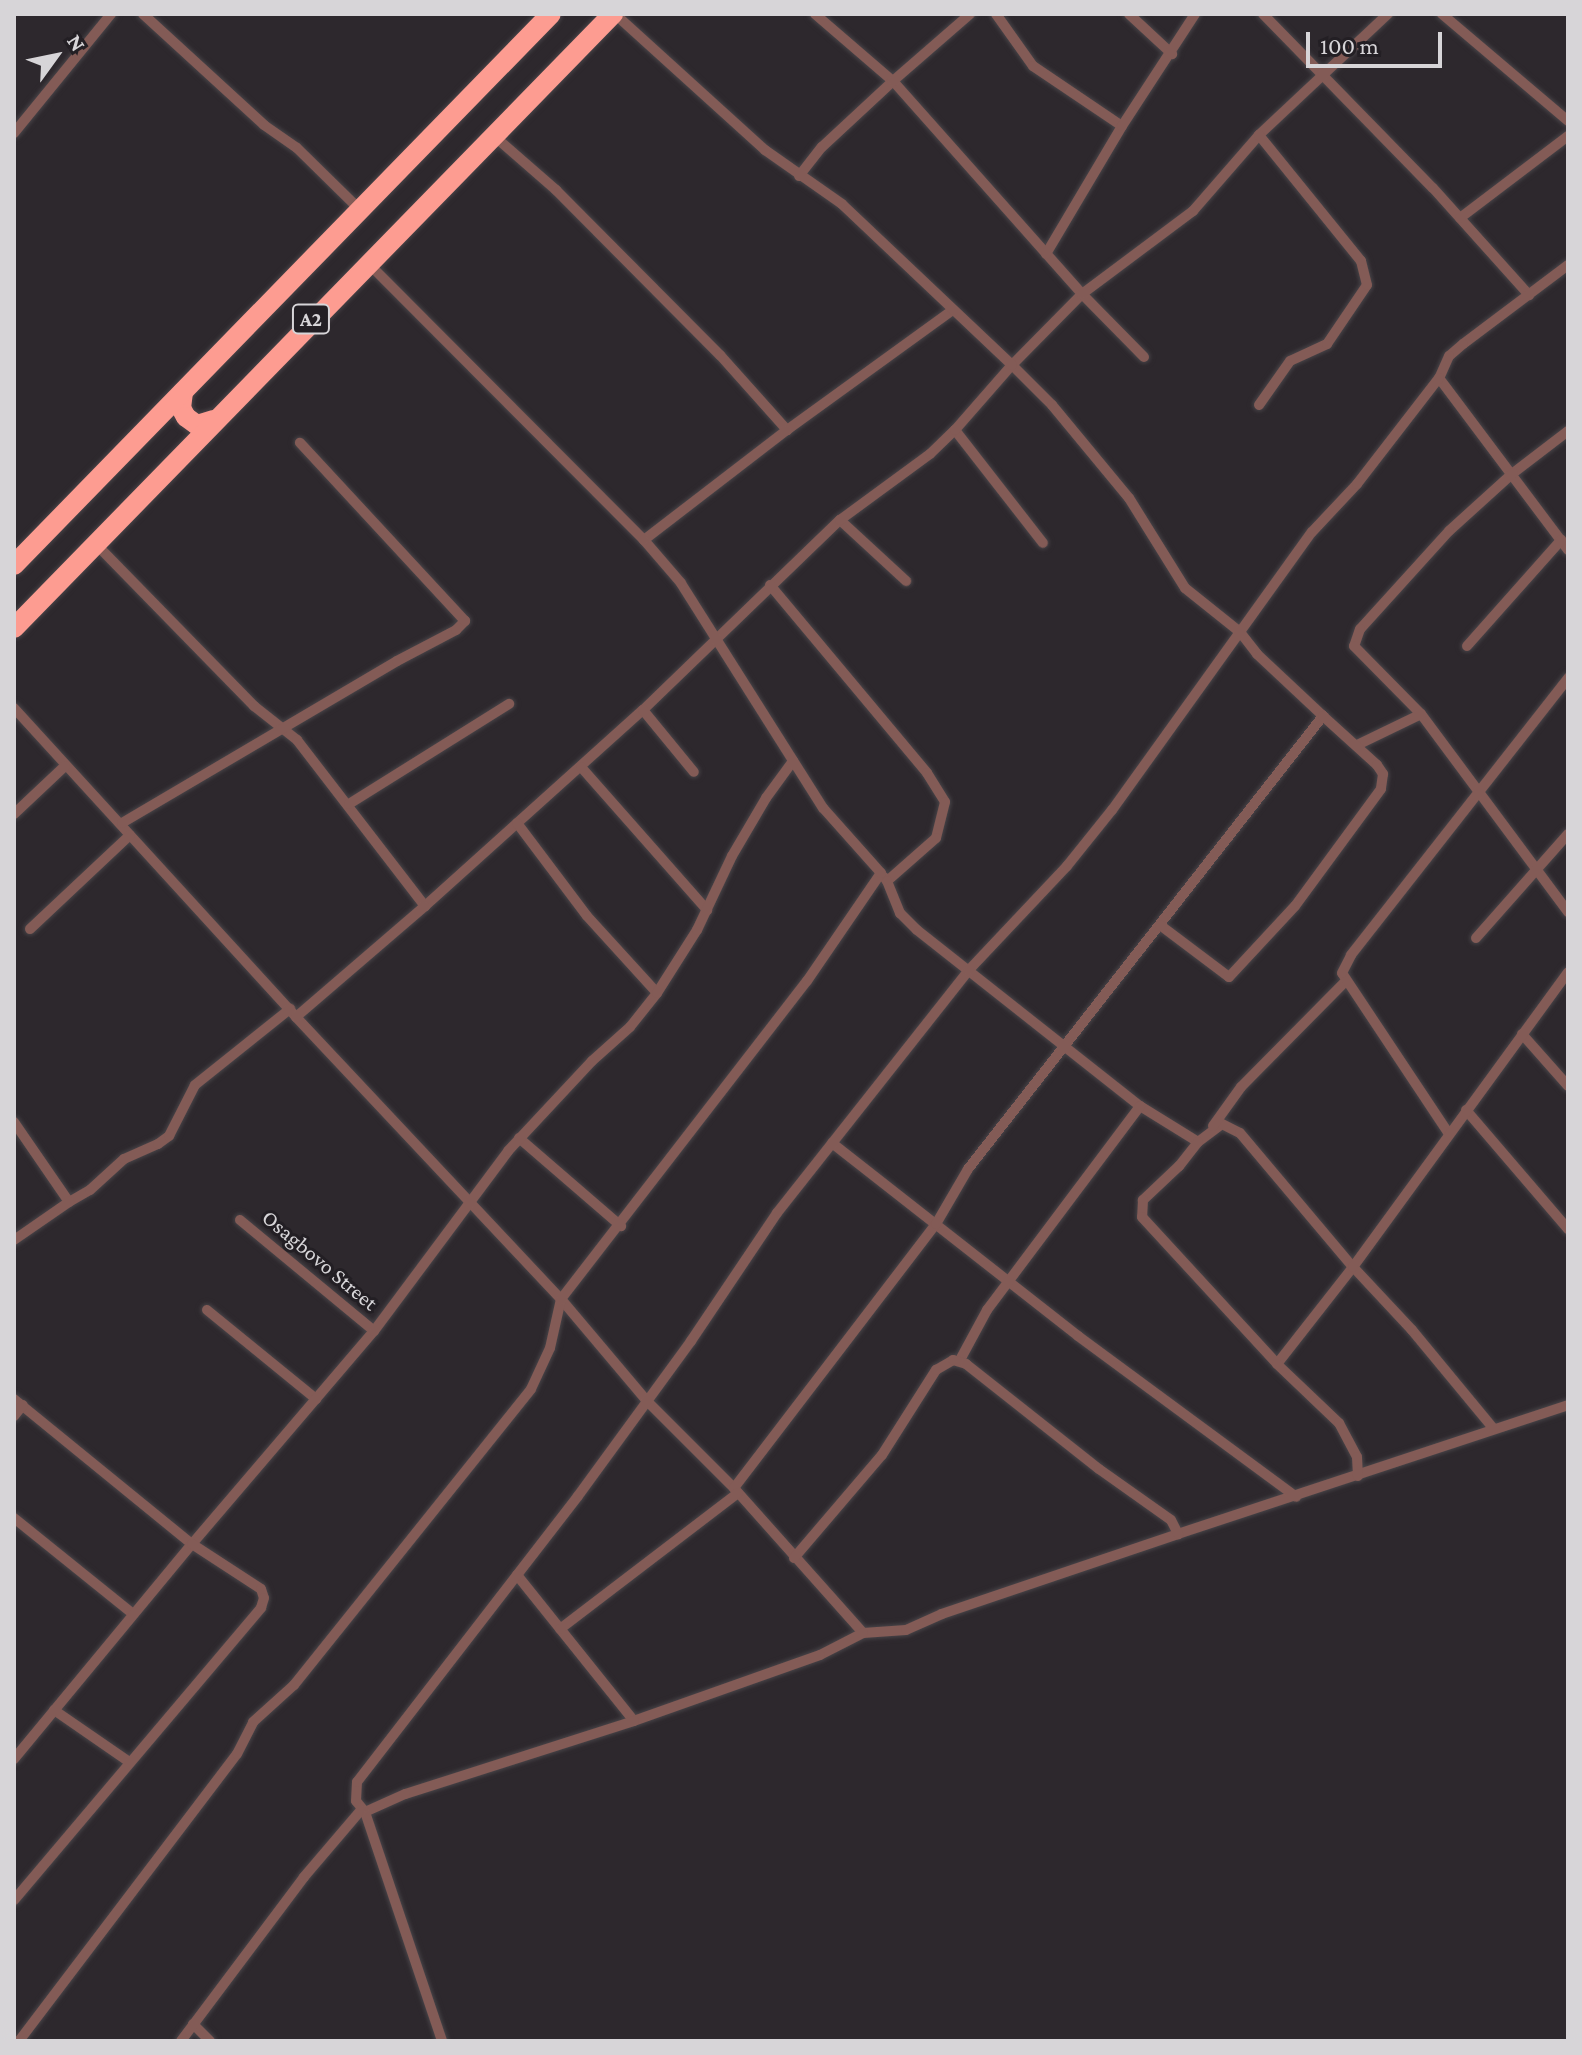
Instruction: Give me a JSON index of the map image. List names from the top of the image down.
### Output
{
  "streets": {
    "highway": ["A2"],
    "street": ["Osagbovo Street"]
  },
  "scale_bar": "100 m",
  "north": "top right"
}
